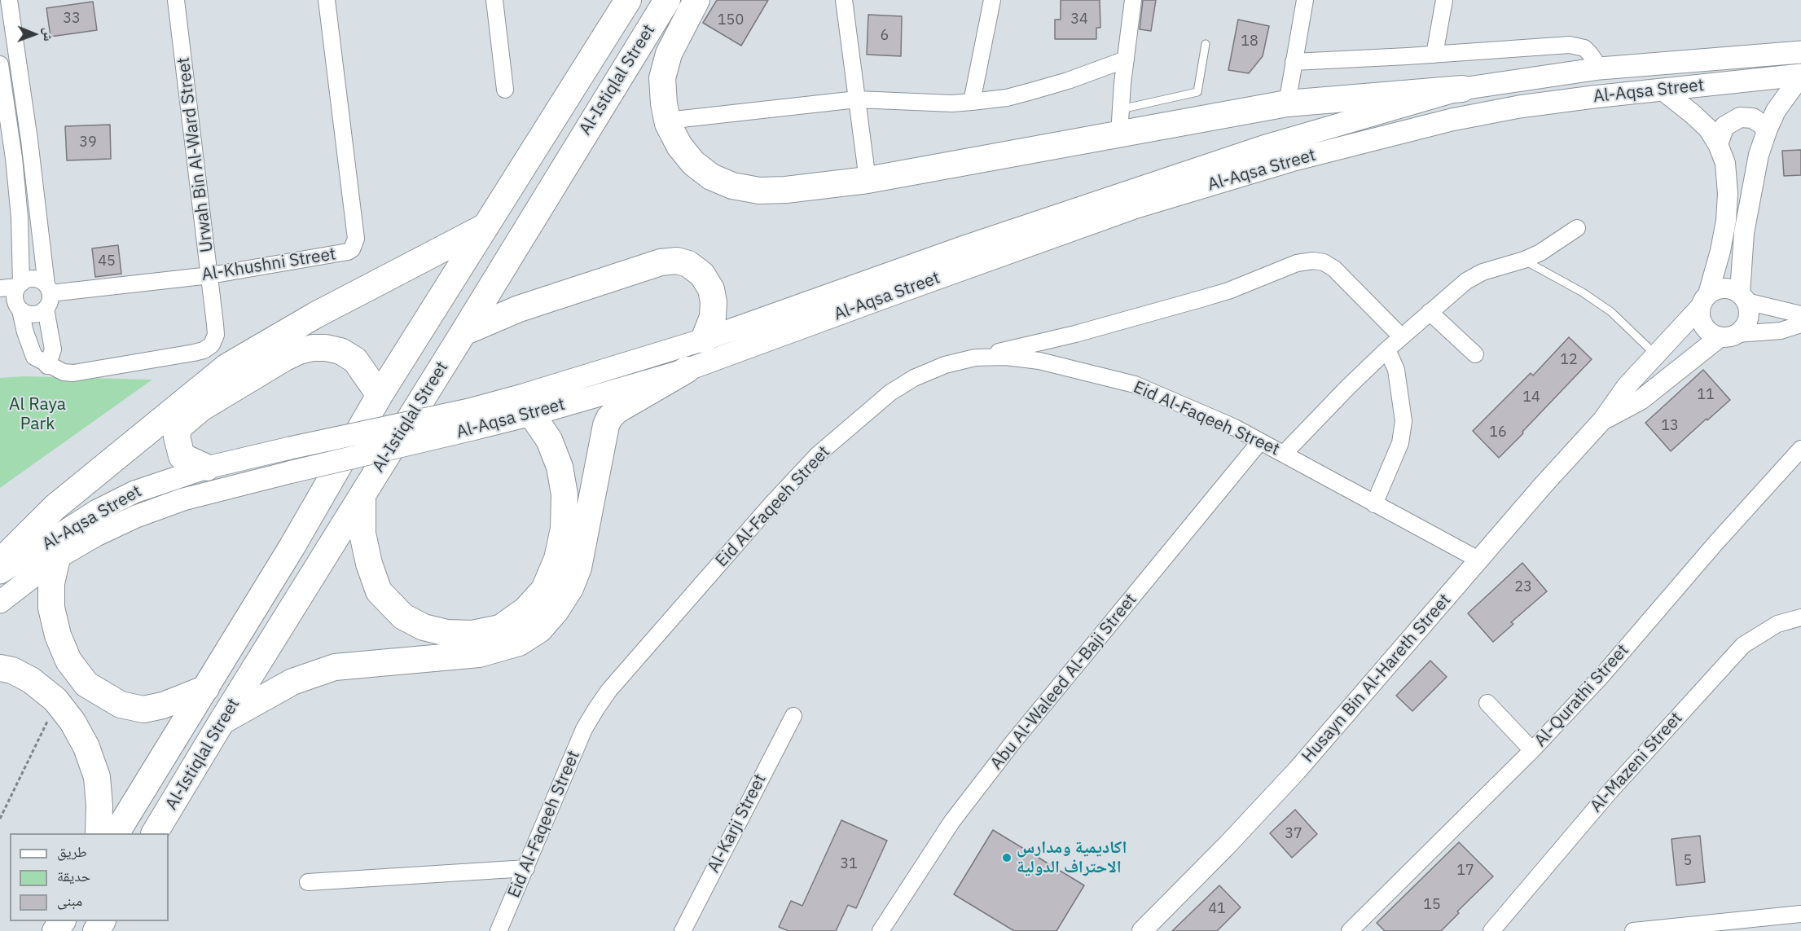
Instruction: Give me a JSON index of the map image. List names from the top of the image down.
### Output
{
  "streets": {
    "highway": ["Al-Istiqlal Street"],
    "main road": ["Al-Aqsa Street"],
    "street": [
      "Urwah Bin Al-Ward Street",
      "Al-Khushni Street",
      "Eid Al-Faqeeh Street",
      "Husayn Bin Al-Hareth Street",
      "Abu Al-Waleed Al-Baji Street",
      "Al-Qurathi Street",
      "Al-Mazeni Street",
      "Al-Karji Street"
    ]
  },
  "crossings": [
    ["Al-Aqsa Street", "Husayn Bin Al-Hareth Street"],
    ["Urwah Bin Al-Ward Street", "Al-Khushni Street"],
    ["Eid Al-Faqeeh Street", "Husayn Bin Al-Hareth Street"],
    ["Eid Al-Faqeeh Street", "Abu Al-Waleed Al-Baji Street"]
  ],
  "parks": ["Al Raya Park"],
  "places": ["اكاديمية ومدارس الاحتراف الدولية"],
  "house_numbers": [
    "33",
    "34",
    "150",
    "6",
    "18",
    "39",
    "45",
    "12",
    "11",
    "14",
    "13",
    "16",
    "23",
    "37",
    "5",
    "31",
    "17",
    "15",
    "41"
  ],
  "legend": ["طريق", "حديقة", "مبنى"],
  "north": "right"
}
